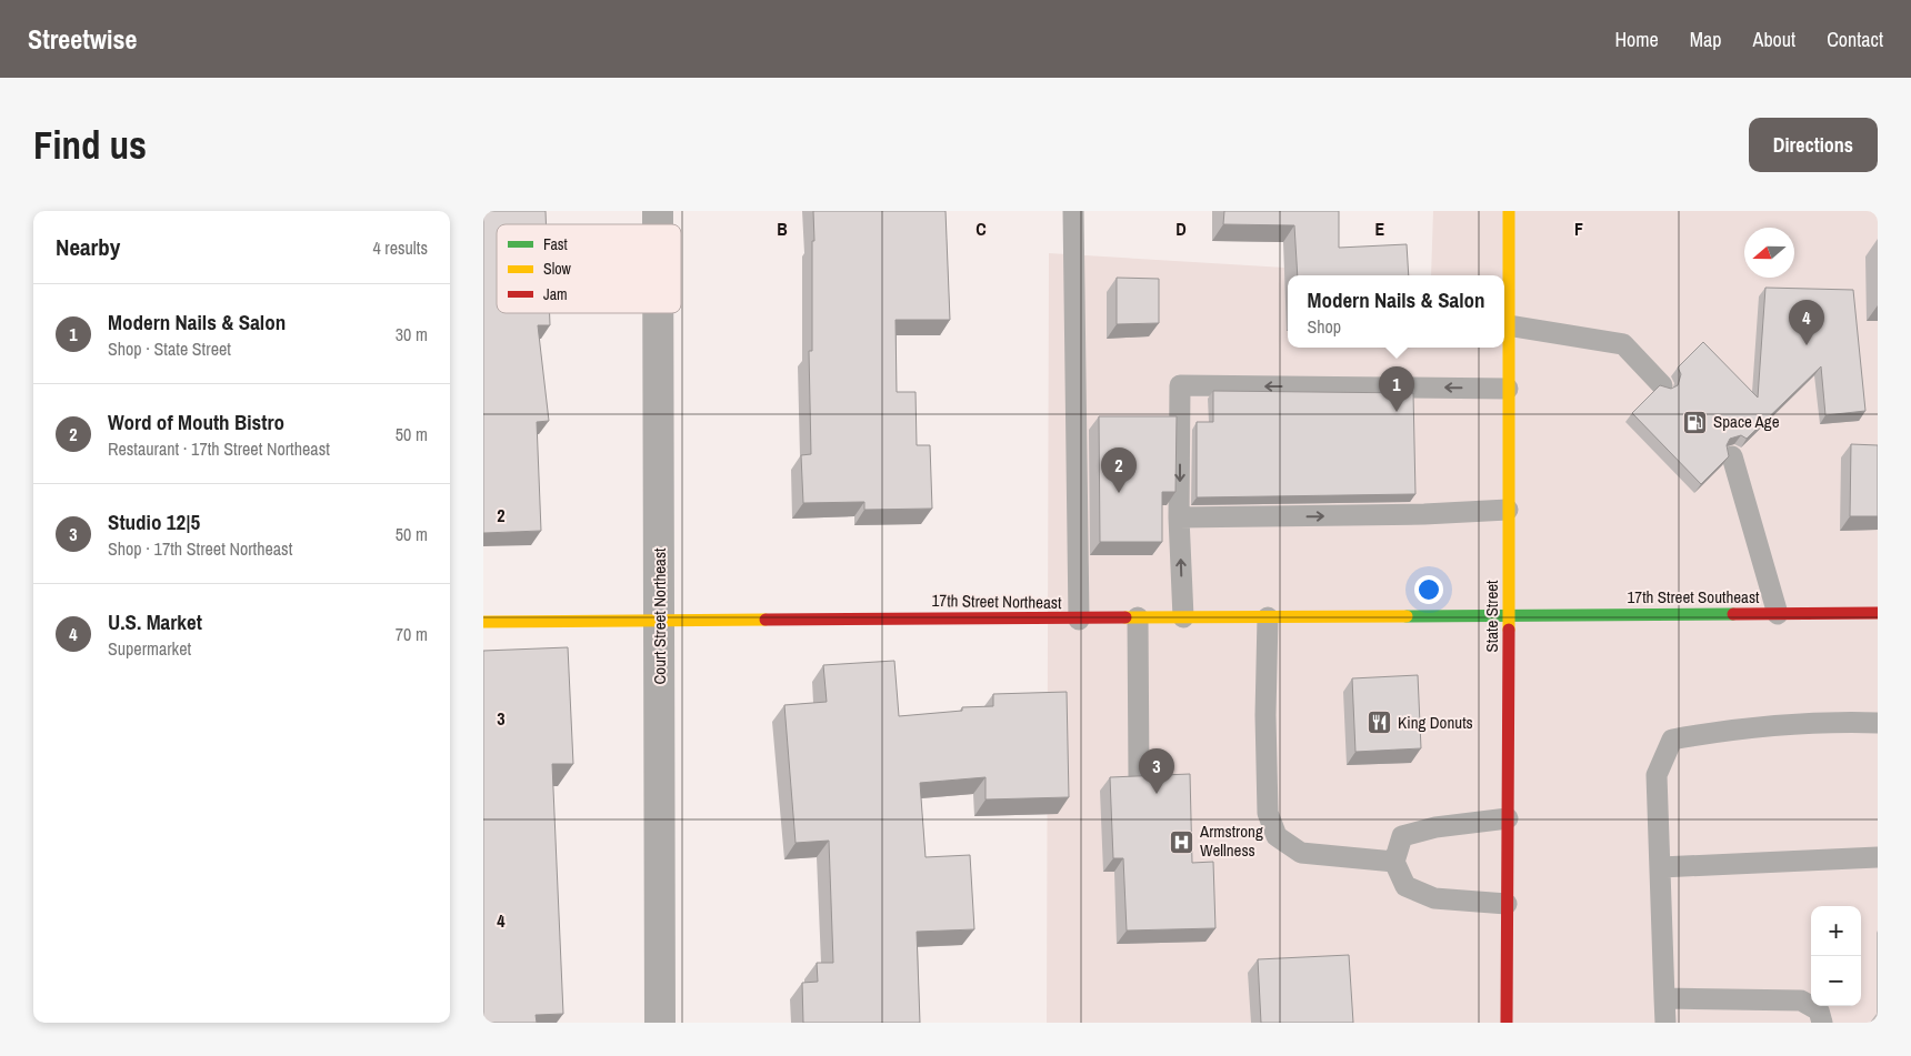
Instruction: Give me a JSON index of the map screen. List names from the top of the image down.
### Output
{
  "streets": {
    "main road": ["17th Street Southeast", "17th Street Northeast", "State Street"],
    "street": ["Court Street Northeast"]
  },
  "crossings": [
    ["17th Street Southeast", "17th Street Northeast"],
    ["17th Street Southeast", "State Street"],
    ["17th Street Northeast", "Court Street Northeast"],
    ["17th Street Northeast", "State Street"]
  ],
  "places": {
    "fuel station": ["Space Age"],
    "restaurant": ["King Donuts"],
    "hospital": ["Armstrong Wellness"]
  },
  "legend": ["Fast", "Slow", "Jam"],
  "north": "left",
  "page": {
    "header": "Streetwise",
    "nav": [
      "Home",
      "Map",
      "About",
      "Contact"
    ],
    "buttons": "Directions",
    "title": "Find us",
    "heading": ["Nearby", "4 results"],
    "popup": ["Modern Nails & Salon", "Shop"],
    "list": [
      {
        "mark": "1",
        "name": "Modern Nails & Salon",
        "note": "Shop · State Street",
        "value": "30 m"
      },
      {
        "mark": "2",
        "name": "Word of Mouth Bistro",
        "note": "Restaurant · 17th Street Northeast",
        "value": "50 m"
      },
      {
        "mark": "3",
        "name": "Studio 12|5",
        "note": "Shop · 17th Street Northeast",
        "value": "50 m"
      },
      {
        "mark": "4",
        "name": "U.S. Market",
        "note": "Supermarket",
        "value": "70 m"
      }
    ],
    "pins": [
      "4",
      "1",
      "2",
      "3"
    ],
    "map_buttons": ["+", "−"]
  },
  "grid": {
    "columns": [
      "B",
      "C",
      "D",
      "E",
      "F"
    ],
    "rows": ["2", "3", "4"]
  }
}
